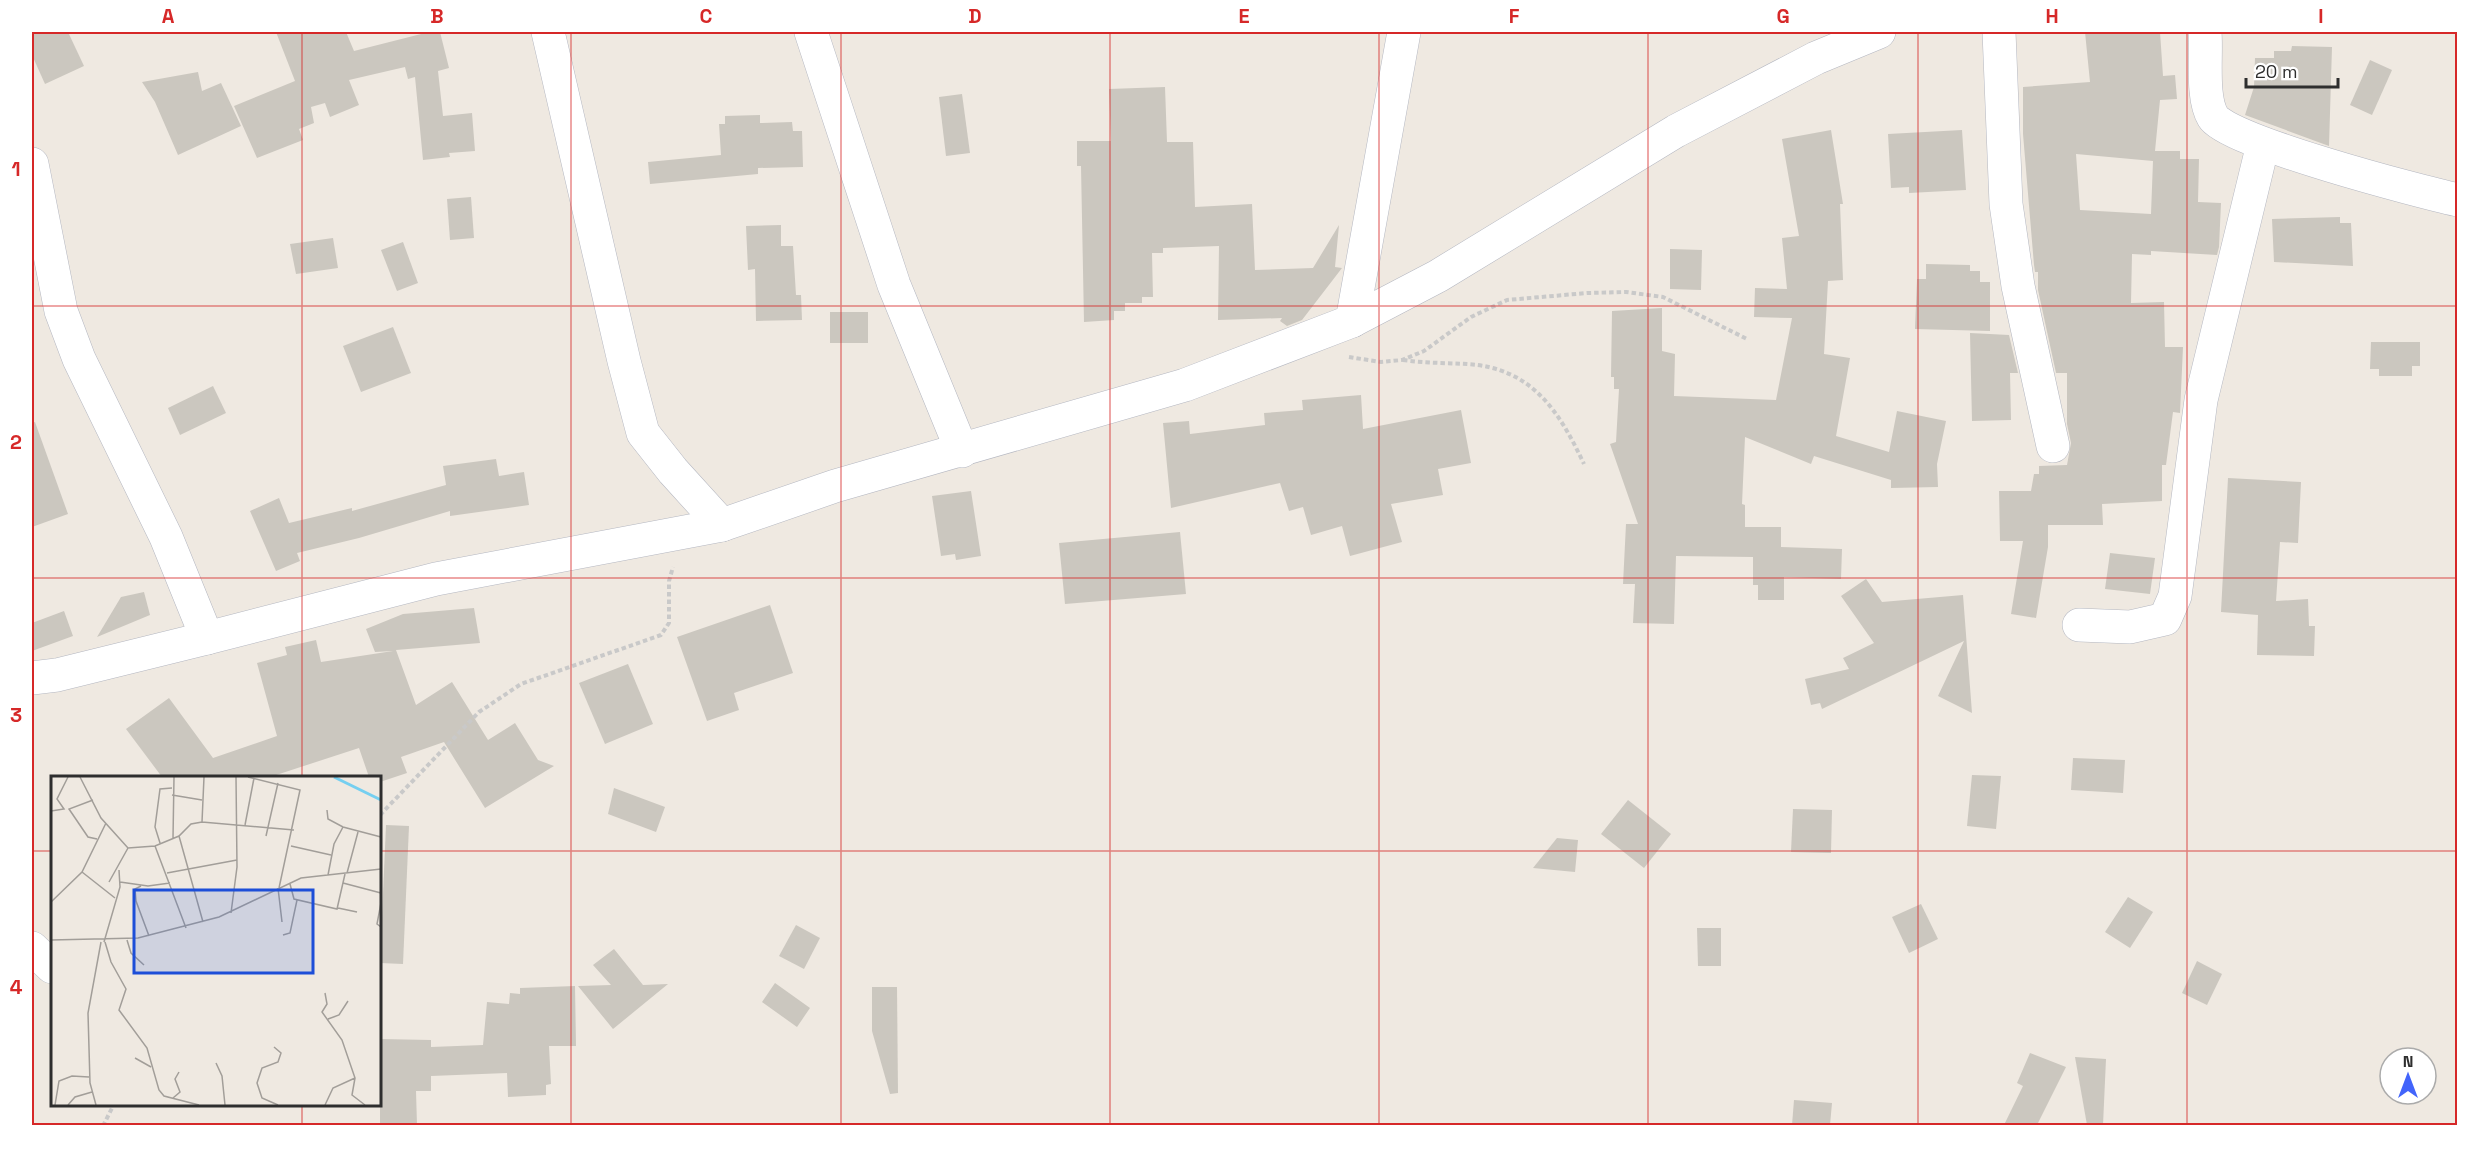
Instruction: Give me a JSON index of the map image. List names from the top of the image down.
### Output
{
  "scale_bar": "20 m",
  "north": "top",
  "grid": {
    "columns": [
      "A",
      "B",
      "C",
      "D",
      "E",
      "F",
      "G",
      "H",
      "I"
    ],
    "rows": [
      "1",
      "2",
      "3",
      "4"
    ]
  }
}
